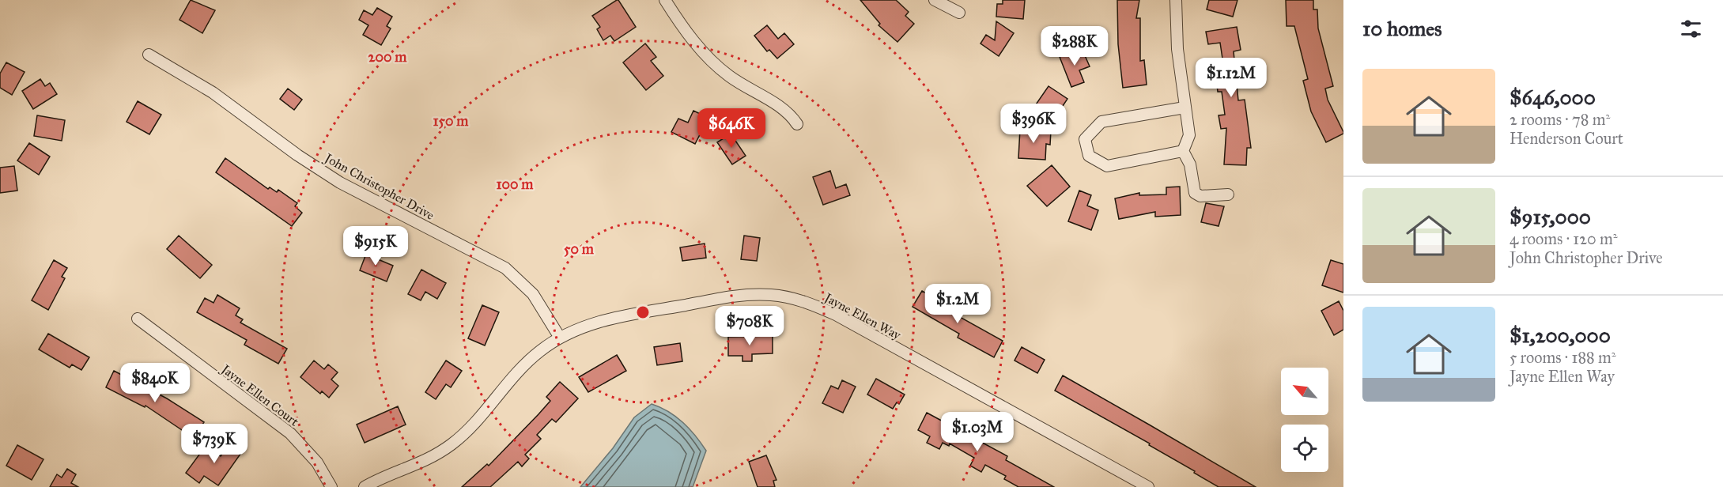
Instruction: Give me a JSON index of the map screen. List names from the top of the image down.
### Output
{
  "streets": {
    "street": ["John Christopher Drive", "Jayne Ellen Way", "Jayne Ellen Court"]
  },
  "crossings": [
    ["John Christopher Drive", "Jayne Ellen Way"]
  ],
  "north": "top left",
  "page": {
    "heading": "10 homes",
    "price": [
      "$288K",
      "$1.12M",
      "$396K",
      "$646K",
      "$915K",
      "$1.2M",
      "$708K",
      "$840K",
      "$1.03M",
      "$739K"
    ],
    "list": [
      {
        "name": "$646,000",
        "note": "2 rooms · 78 m² · Henderson Court"
      },
      {
        "name": "$915,000",
        "note": "4 rooms · 120 m² · John Christopher Drive"
      },
      {
        "name": "$1,200,000",
        "note": "5 rooms · 188 m² · Jayne Ellen Way"
      }
    ]
  },
  "rings": [
    "200 m",
    "150 m",
    "100 m",
    "50 m"
  ]
}
